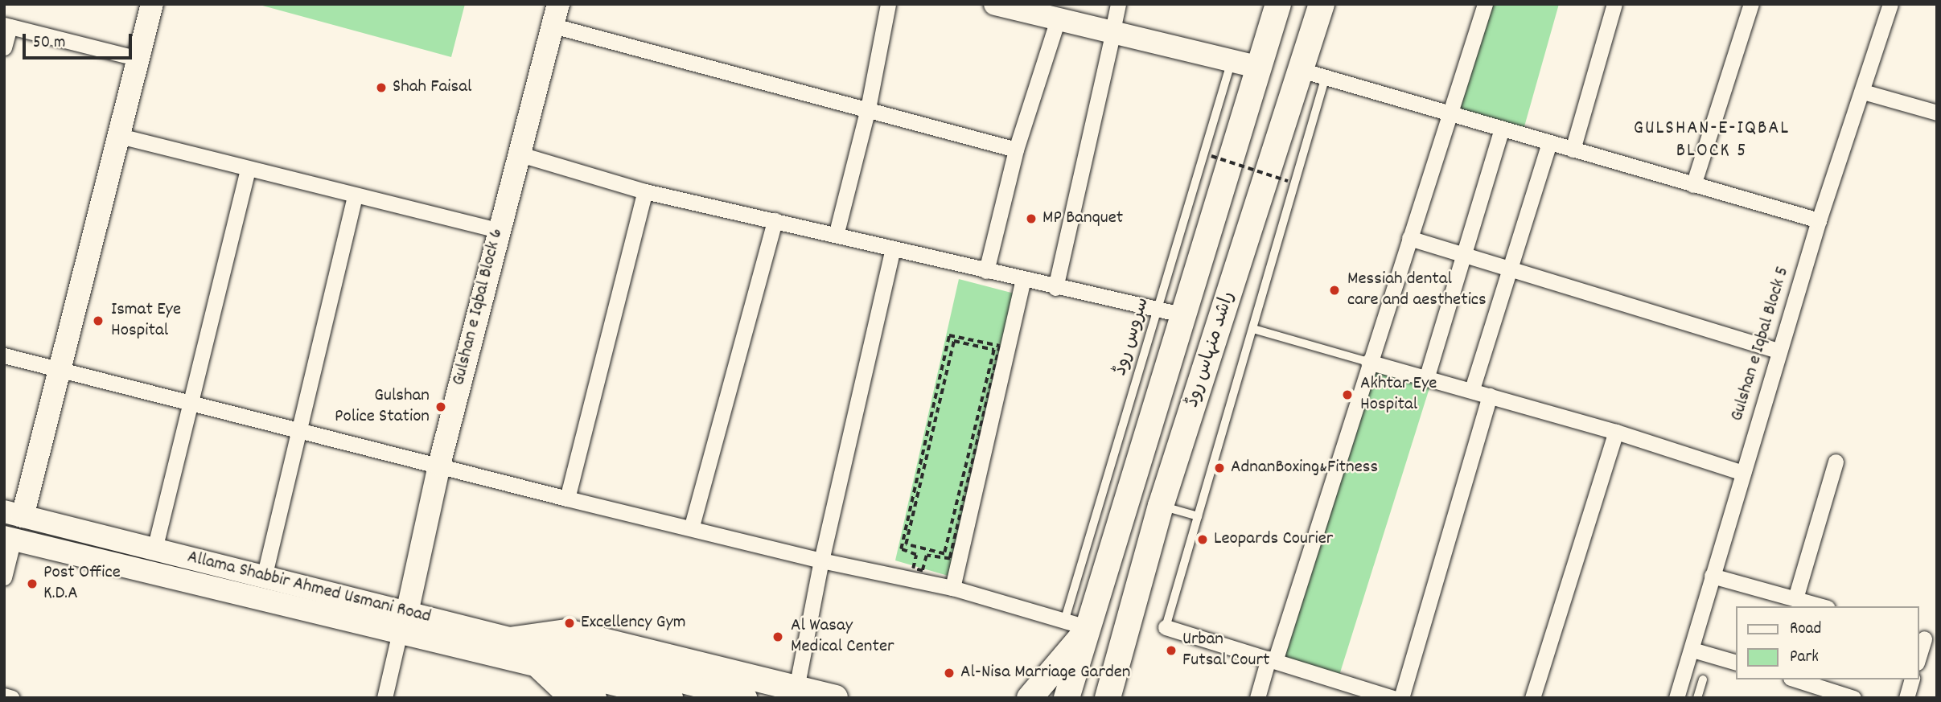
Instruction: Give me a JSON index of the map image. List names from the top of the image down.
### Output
{
  "streets": {
    "main road": ["راشد منہاس روڈ"],
    "street": ["Gulshan e Iqbal Block 6", "Gulshan e Iqbal Block 5", "Allama Shabbir Ahmed Usmani Road"],
    "lane": ["سروس روڈ"]
  },
  "crossings": [
    ["Gulshan e Iqbal Block 6", "Allama Shabbir Ahmed Usmani Road"]
  ],
  "districts": ["GULSHAN-E-IQBAL BLOCK 5"],
  "places": [
    "Shah Faisal",
    "MP Banquet",
    "Messiah dental care and aesthetics",
    "Ismat Eye Hospital",
    "Akhtar Eye Hospital",
    "Gulshan Police Station",
    "AdnanBoxing&Fitness",
    "Leopards Courier",
    "Post Office K.D.A",
    "Excellency Gym",
    "Al Wasay Medical Center",
    "Urban Futsal Court",
    "Al-Nisa Marriage Garden"
  ],
  "legend": ["Road", "Park"],
  "scale_bar": "50 m"
}
